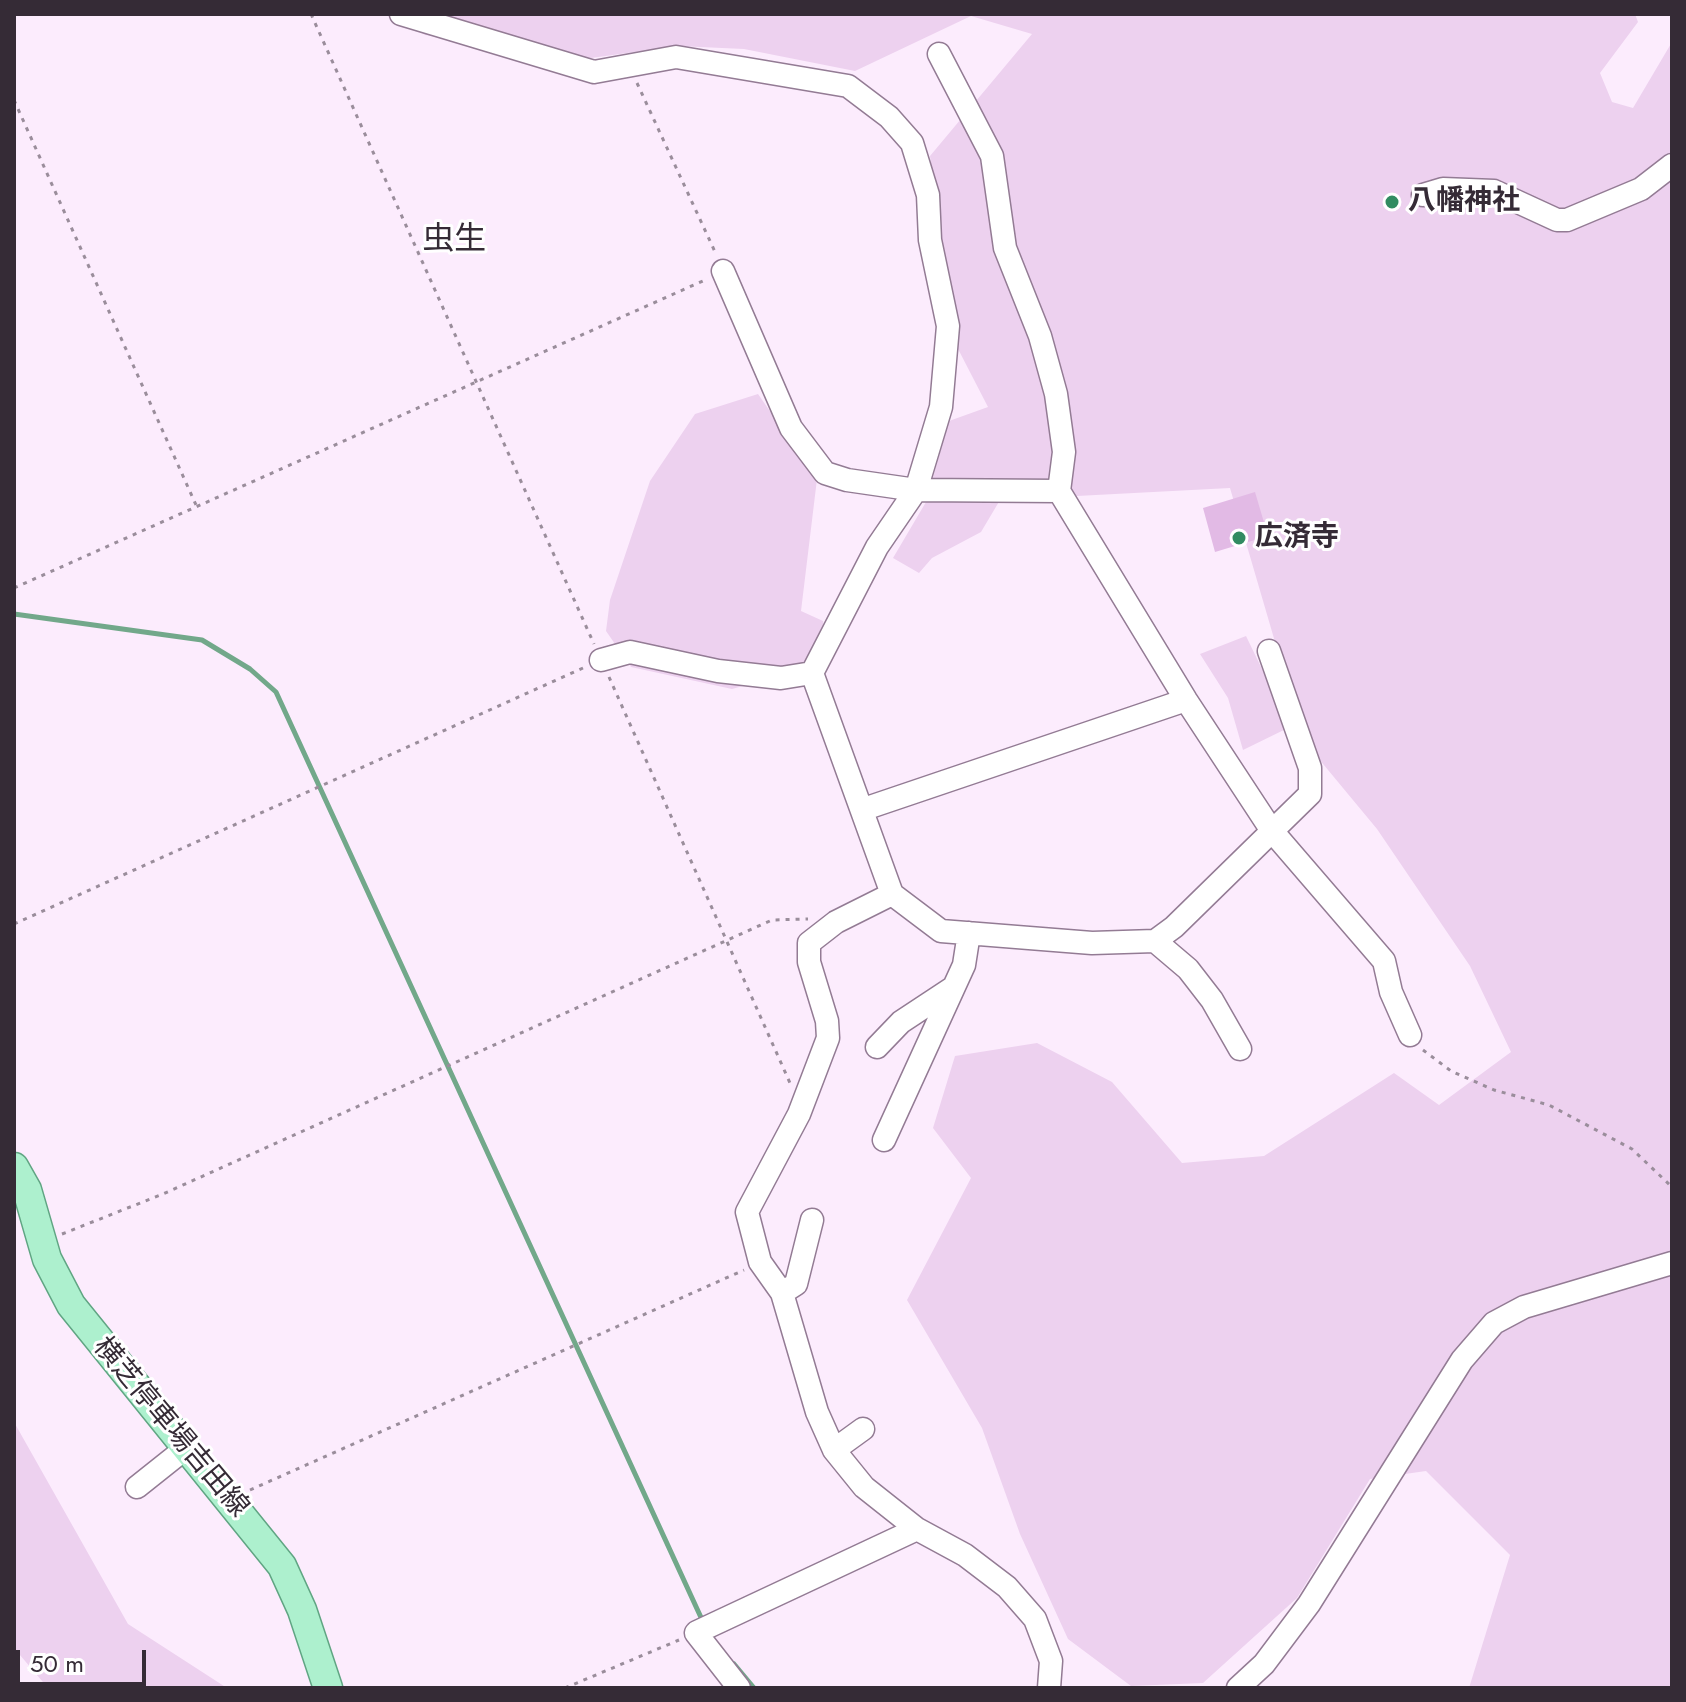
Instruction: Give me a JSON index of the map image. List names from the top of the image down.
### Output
{
  "streets": {
    "main road": ["横芝停車場吉田線"]
  },
  "districts": ["虫生"],
  "places": ["八幡神社", "広済寺"],
  "scale_bar": "50 m"
}
